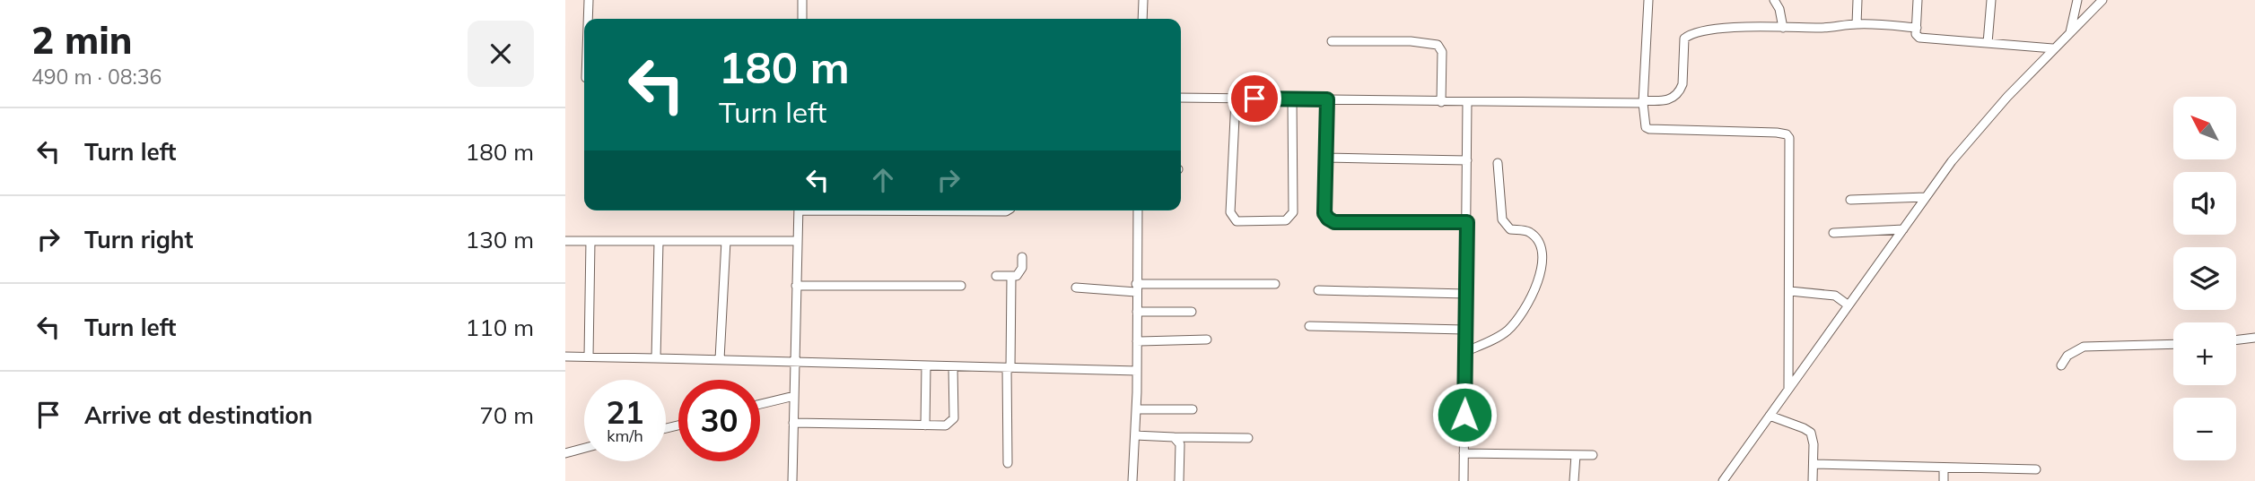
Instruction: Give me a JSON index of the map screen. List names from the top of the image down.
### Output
{
  "north": "top left",
  "page": {
    "heading": ["2 min", "490 m · 08:36"],
    "turn": ["180 m", "Turn left"],
    "map_buttons": ["+", "−"],
    "list": [
      {
        "name": "Turn left",
        "value": "180 m"
      },
      {
        "name": "Turn right",
        "value": "130 m"
      },
      {
        "name": "Turn left",
        "value": "110 m"
      },
      {
        "name": "Arrive at destination",
        "value": "70 m"
      }
    ],
    "speed": "21 km/h",
    "limit": "30"
  }
}
